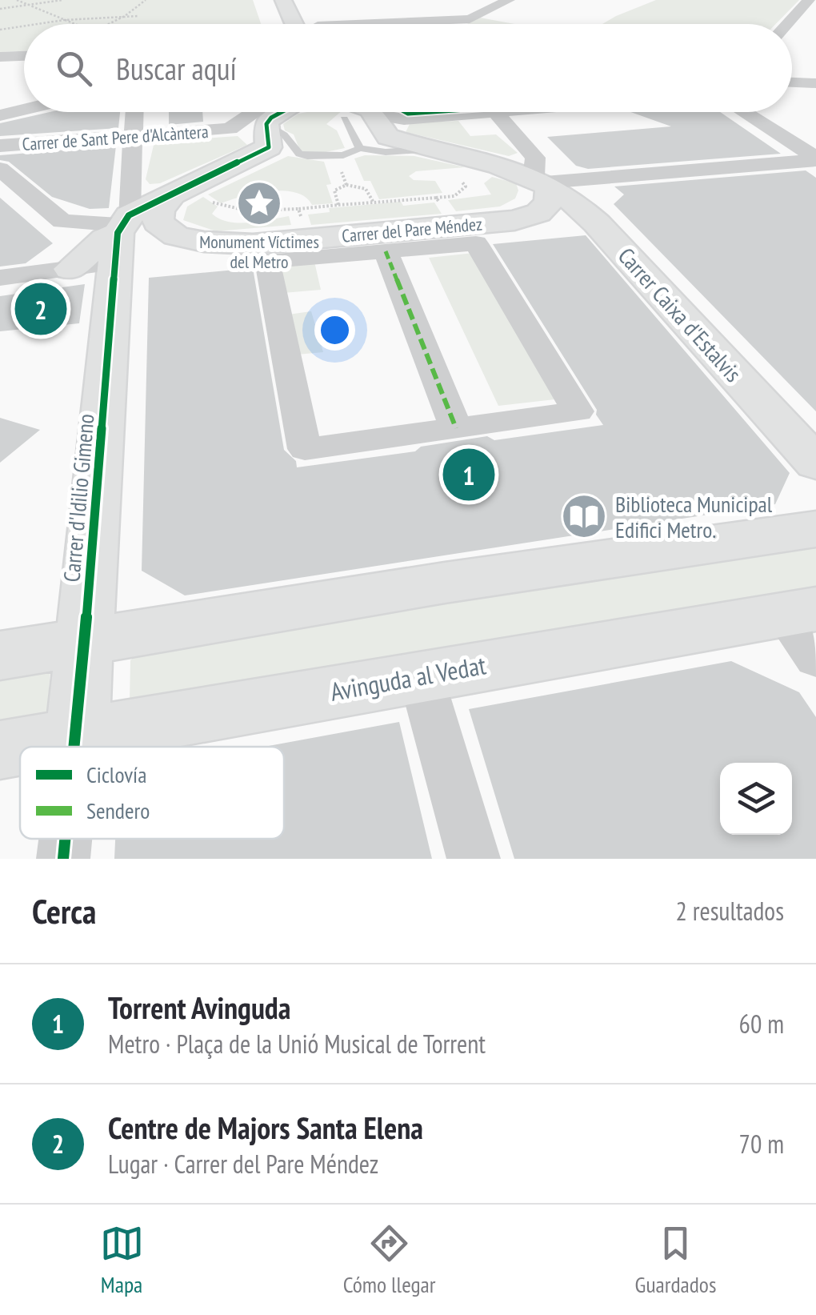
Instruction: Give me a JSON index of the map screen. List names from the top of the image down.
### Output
{
  "streets": {
    "street": [
      "Carrer de Sant Pere d'Alcàntera",
      "Carrer del Pare Méndez",
      "Carrer Caixa d'Estalvis",
      "Carrer d'Idilio Gimeno",
      "Avinguda al Vedat"
    ]
  },
  "crossings": [
    ["Carrer del Pare Méndez", "Carrer Caixa d'Estalvis"],
    ["Carrer del Pare Méndez", "Carrer d'Idilio Gimeno"],
    ["Carrer d'Idilio Gimeno", "Avinguda al Vedat"]
  ],
  "places": {
    "place": ["Monument Víctimes del Metro"],
    "library": ["Biblioteca Municipal Edifici Metro."]
  },
  "legend": ["Ciclovía", "Sendero"],
  "page": {
    "search": "Buscar aquí",
    "pins": ["2", "1"],
    "heading": ["Cerca", "2 resultados"],
    "list": [
      {
        "mark": "1",
        "name": "Torrent Avinguda",
        "note": "Metro · Plaça de la Unió Musical de Torrent",
        "value": "60 m"
      },
      {
        "mark": "2",
        "name": "Centre de Majors Santa Elena",
        "note": "Lugar · Carrer del Pare Méndez",
        "value": "70 m"
      }
    ],
    "nav": ["Mapa", "Cómo llegar", "Guardados"]
  }
}
